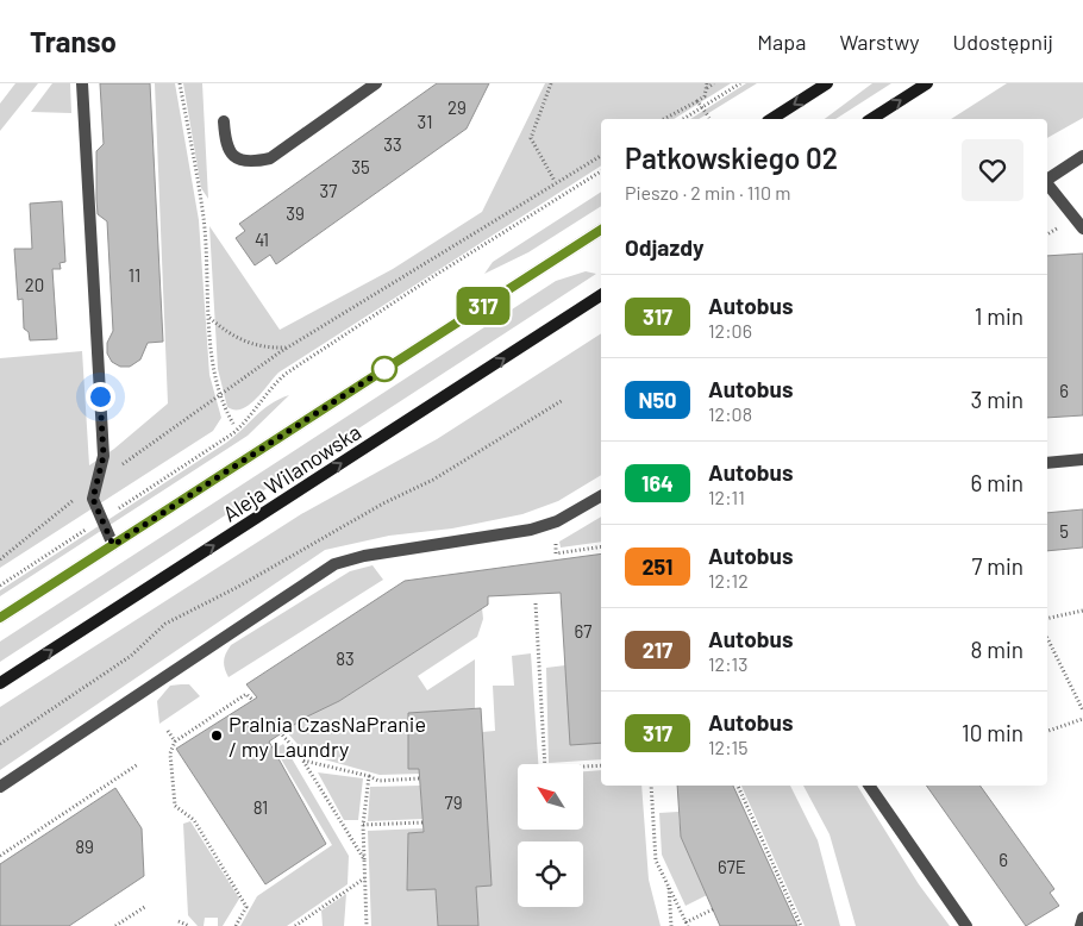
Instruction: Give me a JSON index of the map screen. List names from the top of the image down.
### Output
{
  "streets": {
    "main road": ["Aleja Wilanowska"]
  },
  "places": ["Pralnia CzasNaPranie / my Laundry"],
  "lines": ["bus line 317"],
  "house_numbers": [
    "29",
    "31",
    "33",
    "35",
    "37",
    "39",
    "41",
    "11",
    "20",
    "6",
    "5",
    "67",
    "83",
    "79",
    "81",
    "89",
    "6",
    "67E"
  ],
  "north": "top left",
  "page": {
    "header": "Transo",
    "nav": ["Mapa", "Warstwy", "Udostępnij"],
    "on_map": "317",
    "heading": [
      ["Patkowskiego 02", "Pieszo · 2 min · 110 m"],
      "Odjazdy"
    ],
    "list": [
      {
        "mark": "317",
        "name": "Autobus",
        "note": "12:06",
        "value": "1 min"
      },
      {
        "mark": "N50",
        "name": "Autobus",
        "note": "12:08",
        "value": "3 min"
      },
      {
        "mark": "164",
        "name": "Autobus",
        "note": "12:11",
        "value": "6 min"
      },
      {
        "mark": "251",
        "name": "Autobus",
        "note": "12:12",
        "value": "7 min"
      },
      {
        "mark": "217",
        "name": "Autobus",
        "note": "12:13",
        "value": "8 min"
      },
      {
        "mark": "317",
        "name": "Autobus",
        "note": "12:15",
        "value": "10 min"
      }
    ]
  }
}
